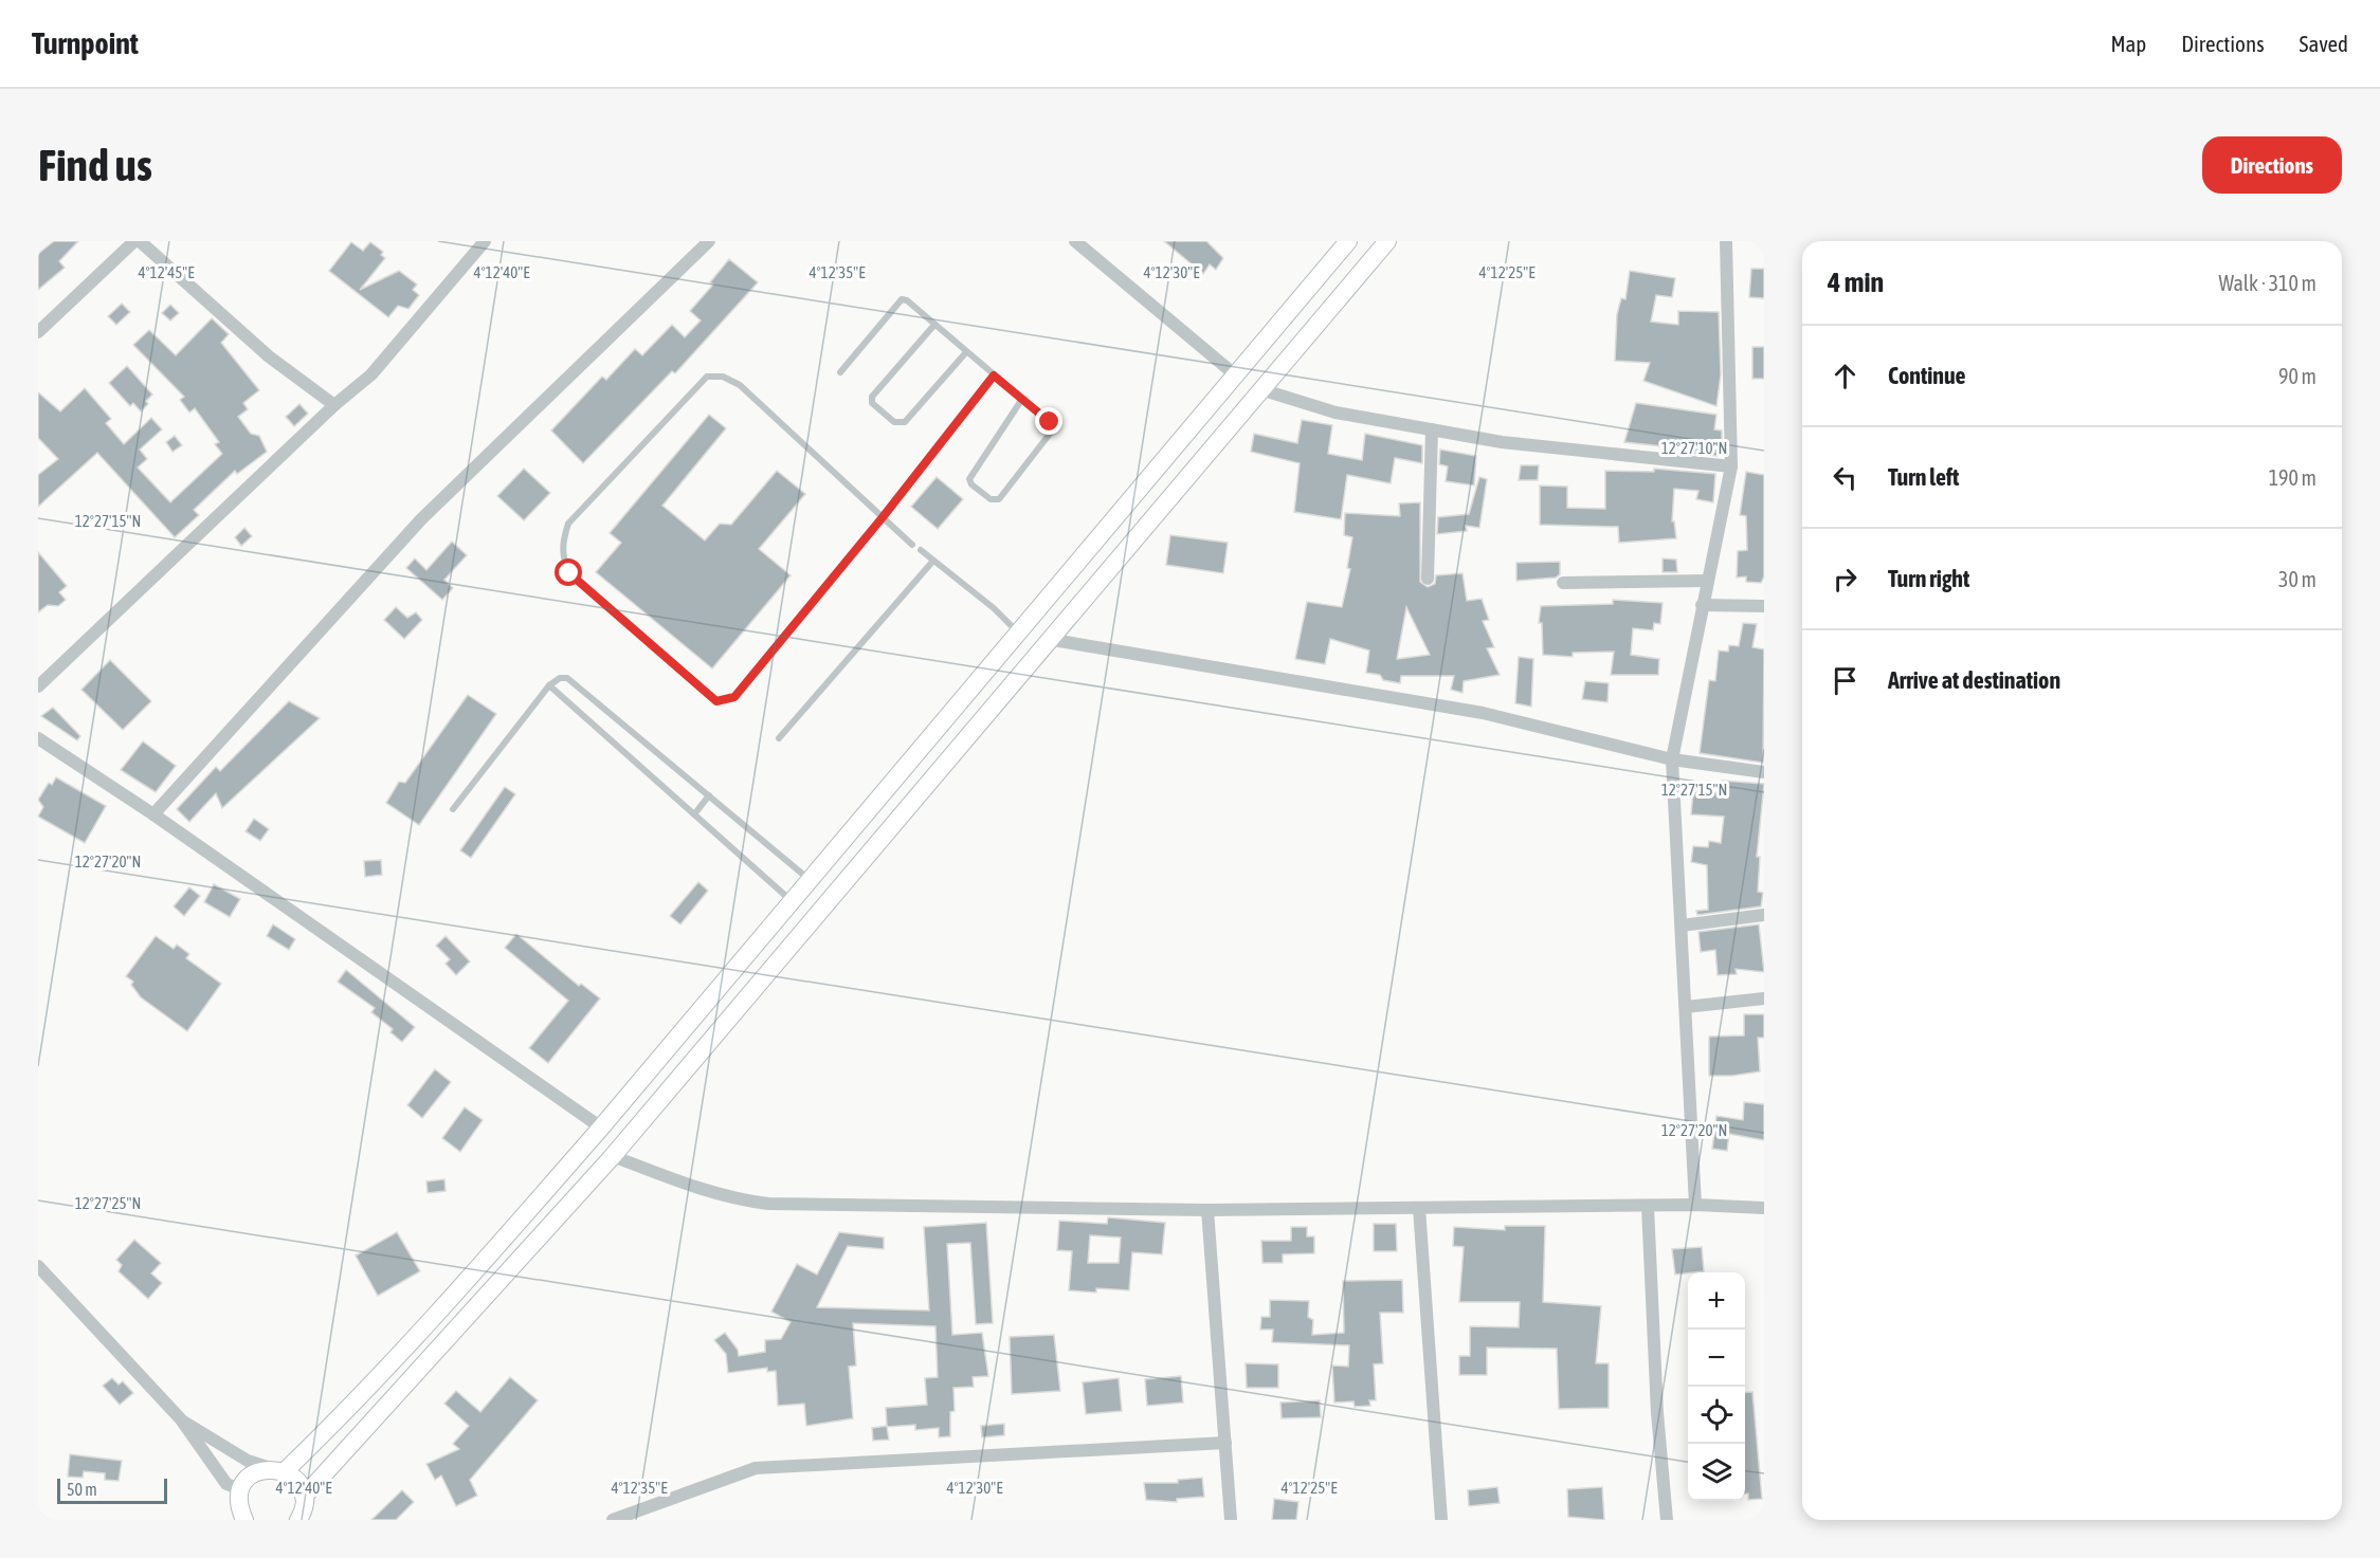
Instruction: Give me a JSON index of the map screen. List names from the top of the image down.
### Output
{
  "scale_bar": "50 m",
  "page": {
    "header": "Turnpoint",
    "nav": ["Map", "Directions", "Saved"],
    "buttons": "Directions",
    "title": "Find us",
    "heading": ["4 min", "Walk · 310 m"],
    "list": [
      ["Continue", "90 m"],
      ["Turn left", "190 m"],
      ["Turn right", "30 m"],
      "Arrive at destination"
    ],
    "map_buttons": ["+", "−"],
    "scale": "50 m"
  },
  "coordinates": [
    "4°12'30\"E",
    "4°12'45\"E",
    "4°12'40\"E",
    "4°12'35\"E",
    "4°12'25\"E",
    "12°27'10\"N",
    "12°27'15\"N",
    "12°27'20\"N",
    "12°27'25\"N"
  ]
}
